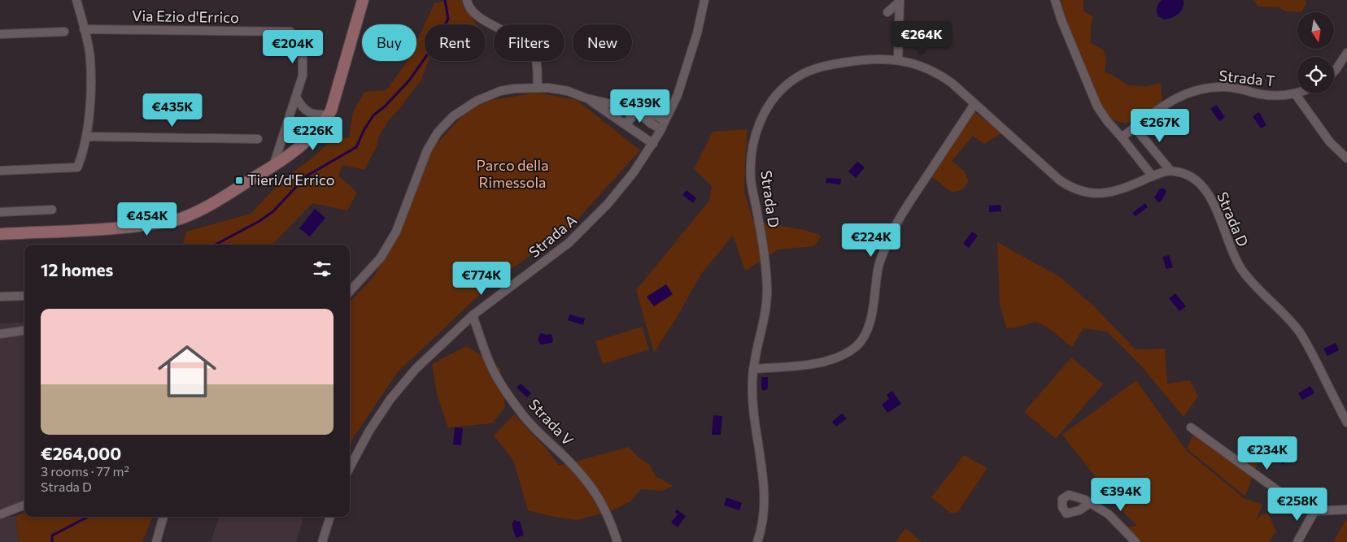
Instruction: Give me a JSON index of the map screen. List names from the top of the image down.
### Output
{
  "streets": {
    "street": [
      "Via Ezio d'Errico",
      "Strada T",
      "Strada D",
      "Strada A",
      "Strada V"
    ]
  },
  "crossings": [
    ["Strada A", "Strada V"]
  ],
  "parks": ["Parco della Rimessola"],
  "places": {
    "transit": ["Tieri/d'Errico"]
  },
  "north": "bottom",
  "page": {
    "price": [
      "€264K",
      "€204K",
      "€439K",
      "€435K",
      "€267K",
      "€226K",
      "€454K",
      "€224K",
      "€774K",
      "€234K",
      "€394K",
      "€258K"
    ],
    "chip": [
      "Buy",
      "Rent",
      "Filters",
      "New"
    ],
    "heading": "12 homes",
    "list": [
      {
        "name": "€264,000",
        "note": "3 rooms · 77 m² · Strada D"
      }
    ]
  }
}
